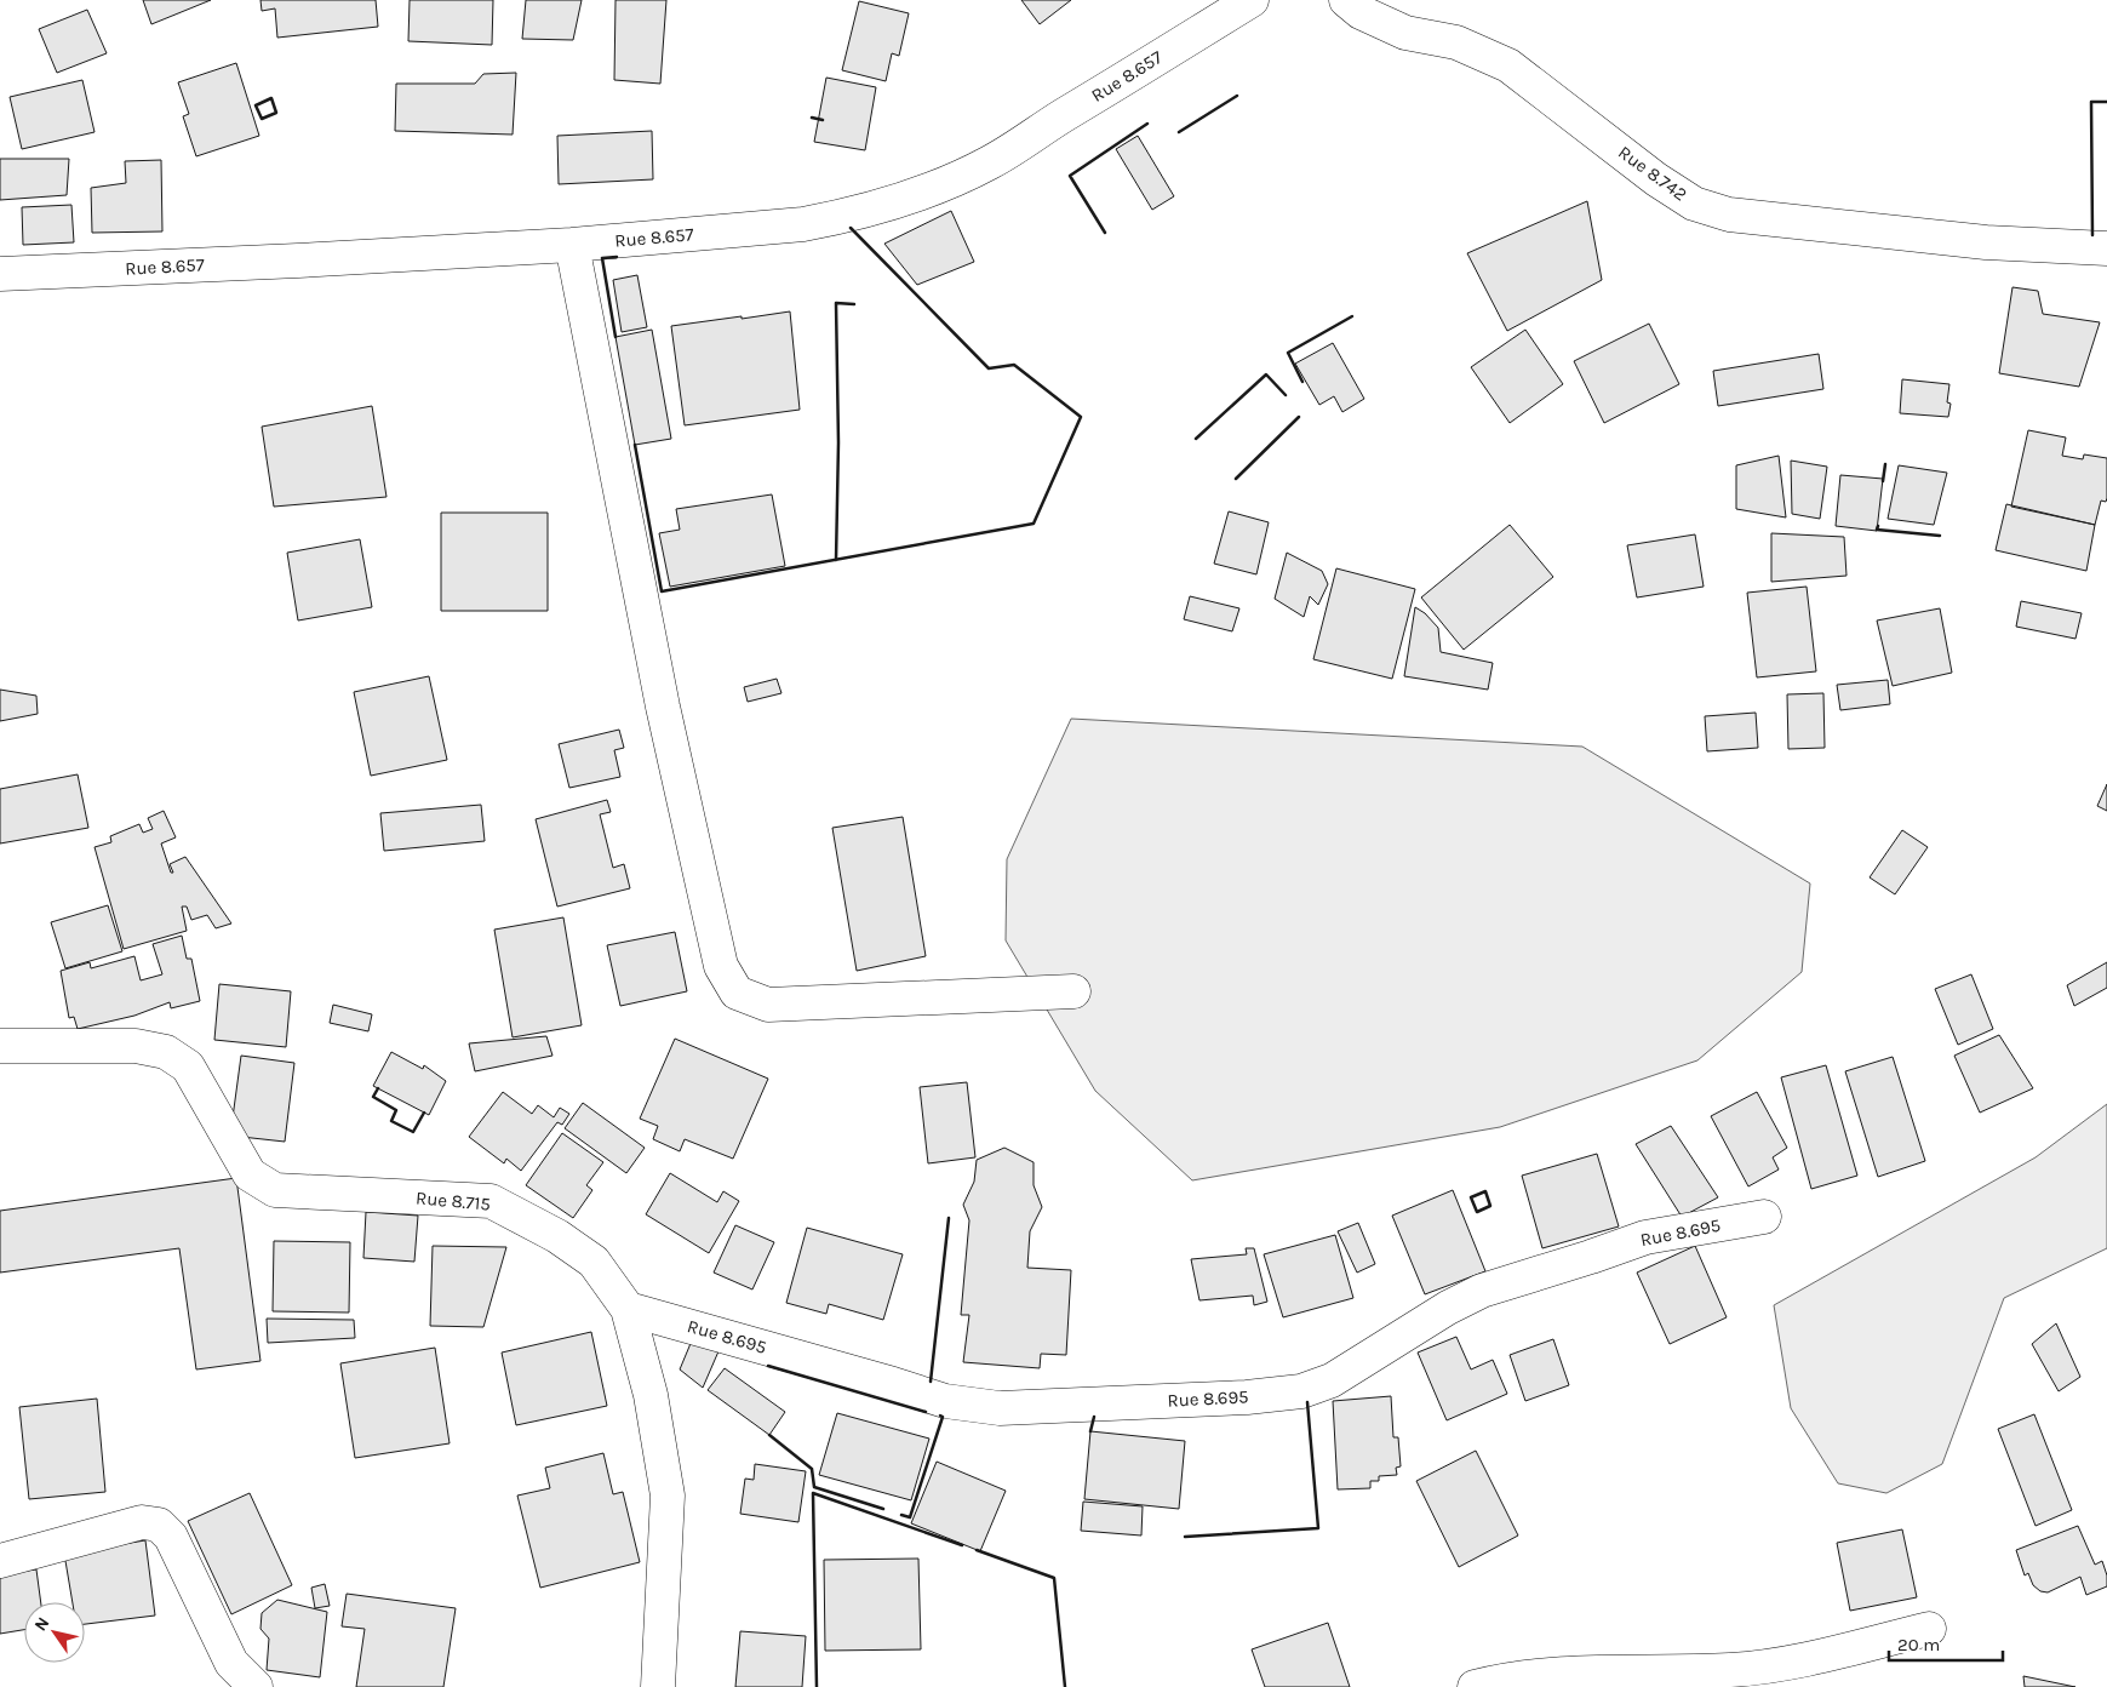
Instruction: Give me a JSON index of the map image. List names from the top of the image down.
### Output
{
  "streets": {
    "street": [
      "Rue 8.657",
      "Rue 8.742",
      "Rue 8.715",
      "Rue 8.695"
    ]
  },
  "crossings": [
    ["Rue 8.715", "Rue 8.695"]
  ],
  "scale_bar": "20 m",
  "north": "top left"
}
